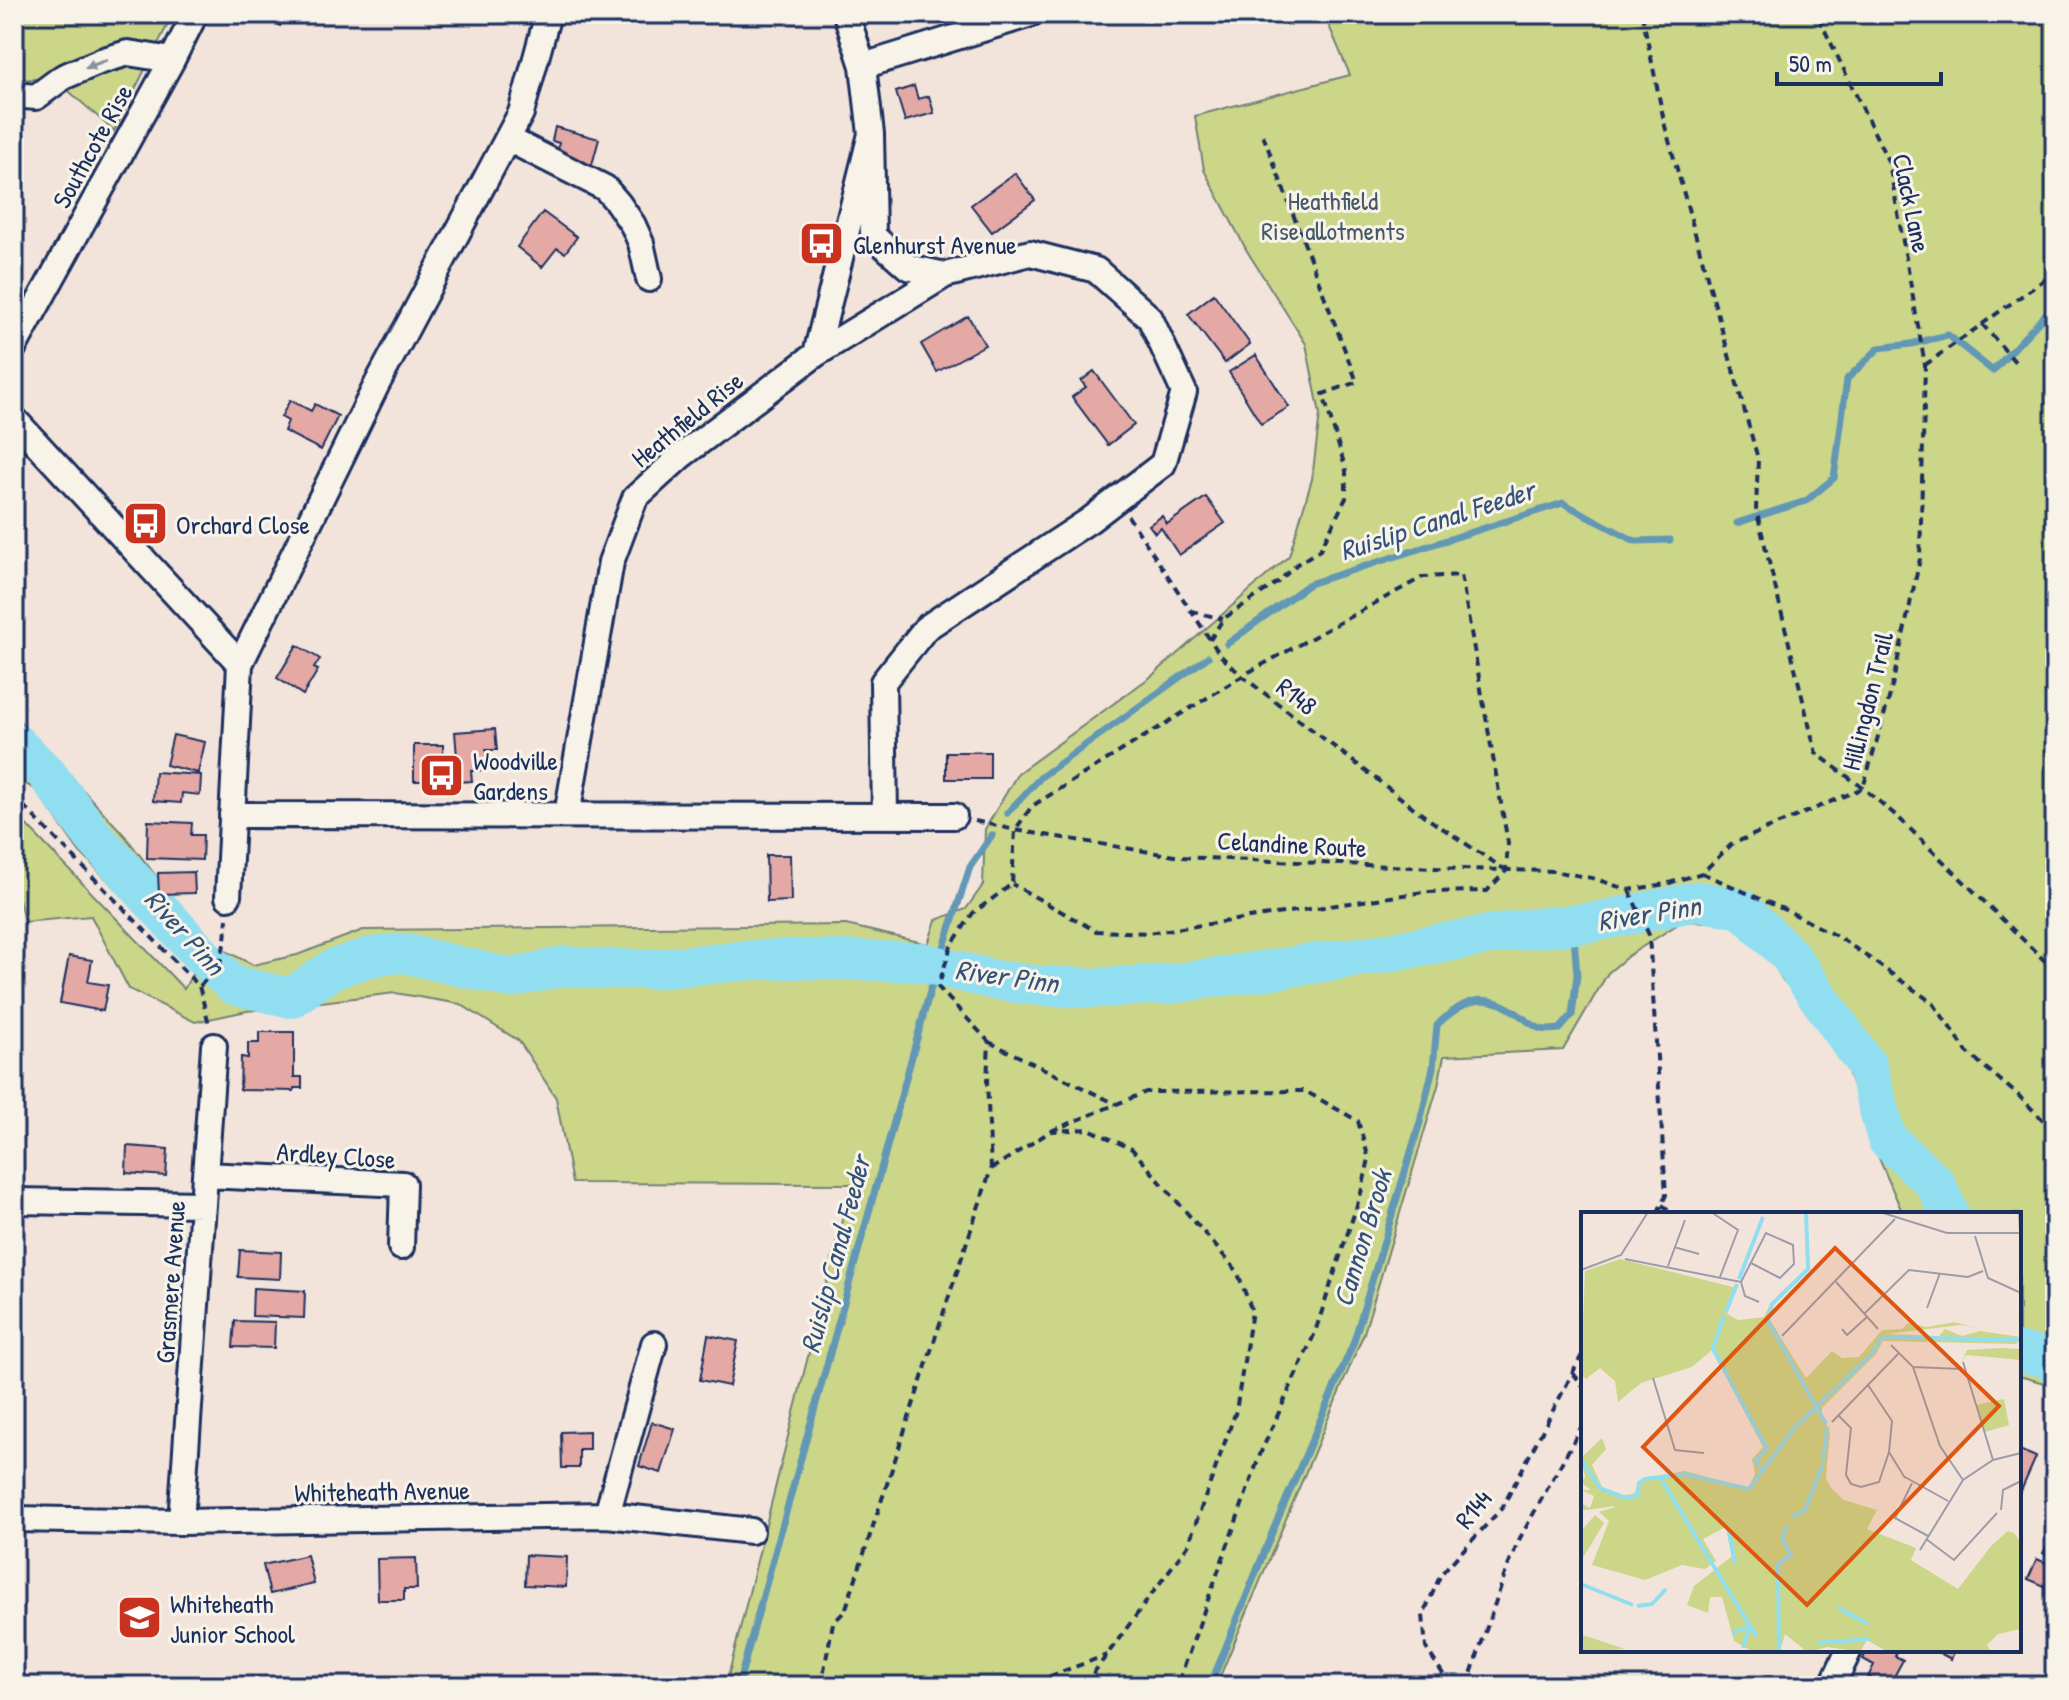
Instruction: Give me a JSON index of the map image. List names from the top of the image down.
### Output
{
  "streets": {
    "street": [
      "Southcote Rise",
      "Heathfield Rise",
      "Ardley Close",
      "Grasmere Avenue",
      "Whiteheath Avenue"
    ],
    "path": [
      "Clack Lane",
      "R148",
      "Hillingdon Trail",
      "Celandine Route",
      "R144"
    ]
  },
  "crossings": [
    ["Clack Lane", "Hillingdon Trail"],
    ["R148", "Celandine Route"],
    ["Hillingdon Trail", "Celandine Route"],
    ["Ardley Close", "Grasmere Avenue"],
    ["Grasmere Avenue", "Whiteheath Avenue"]
  ],
  "water": ["Ruislip Canal Feeder", "River Pinn", "Cannon Brook"],
  "parks": ["Heathfield Rise allotments"],
  "places": {
    "bus stop": ["Glenhurst Avenue", "Orchard Close", "Woodville Gardens"],
    "school or university": ["Whiteheath Junior School"]
  },
  "scale_bar": "50 m"
}
